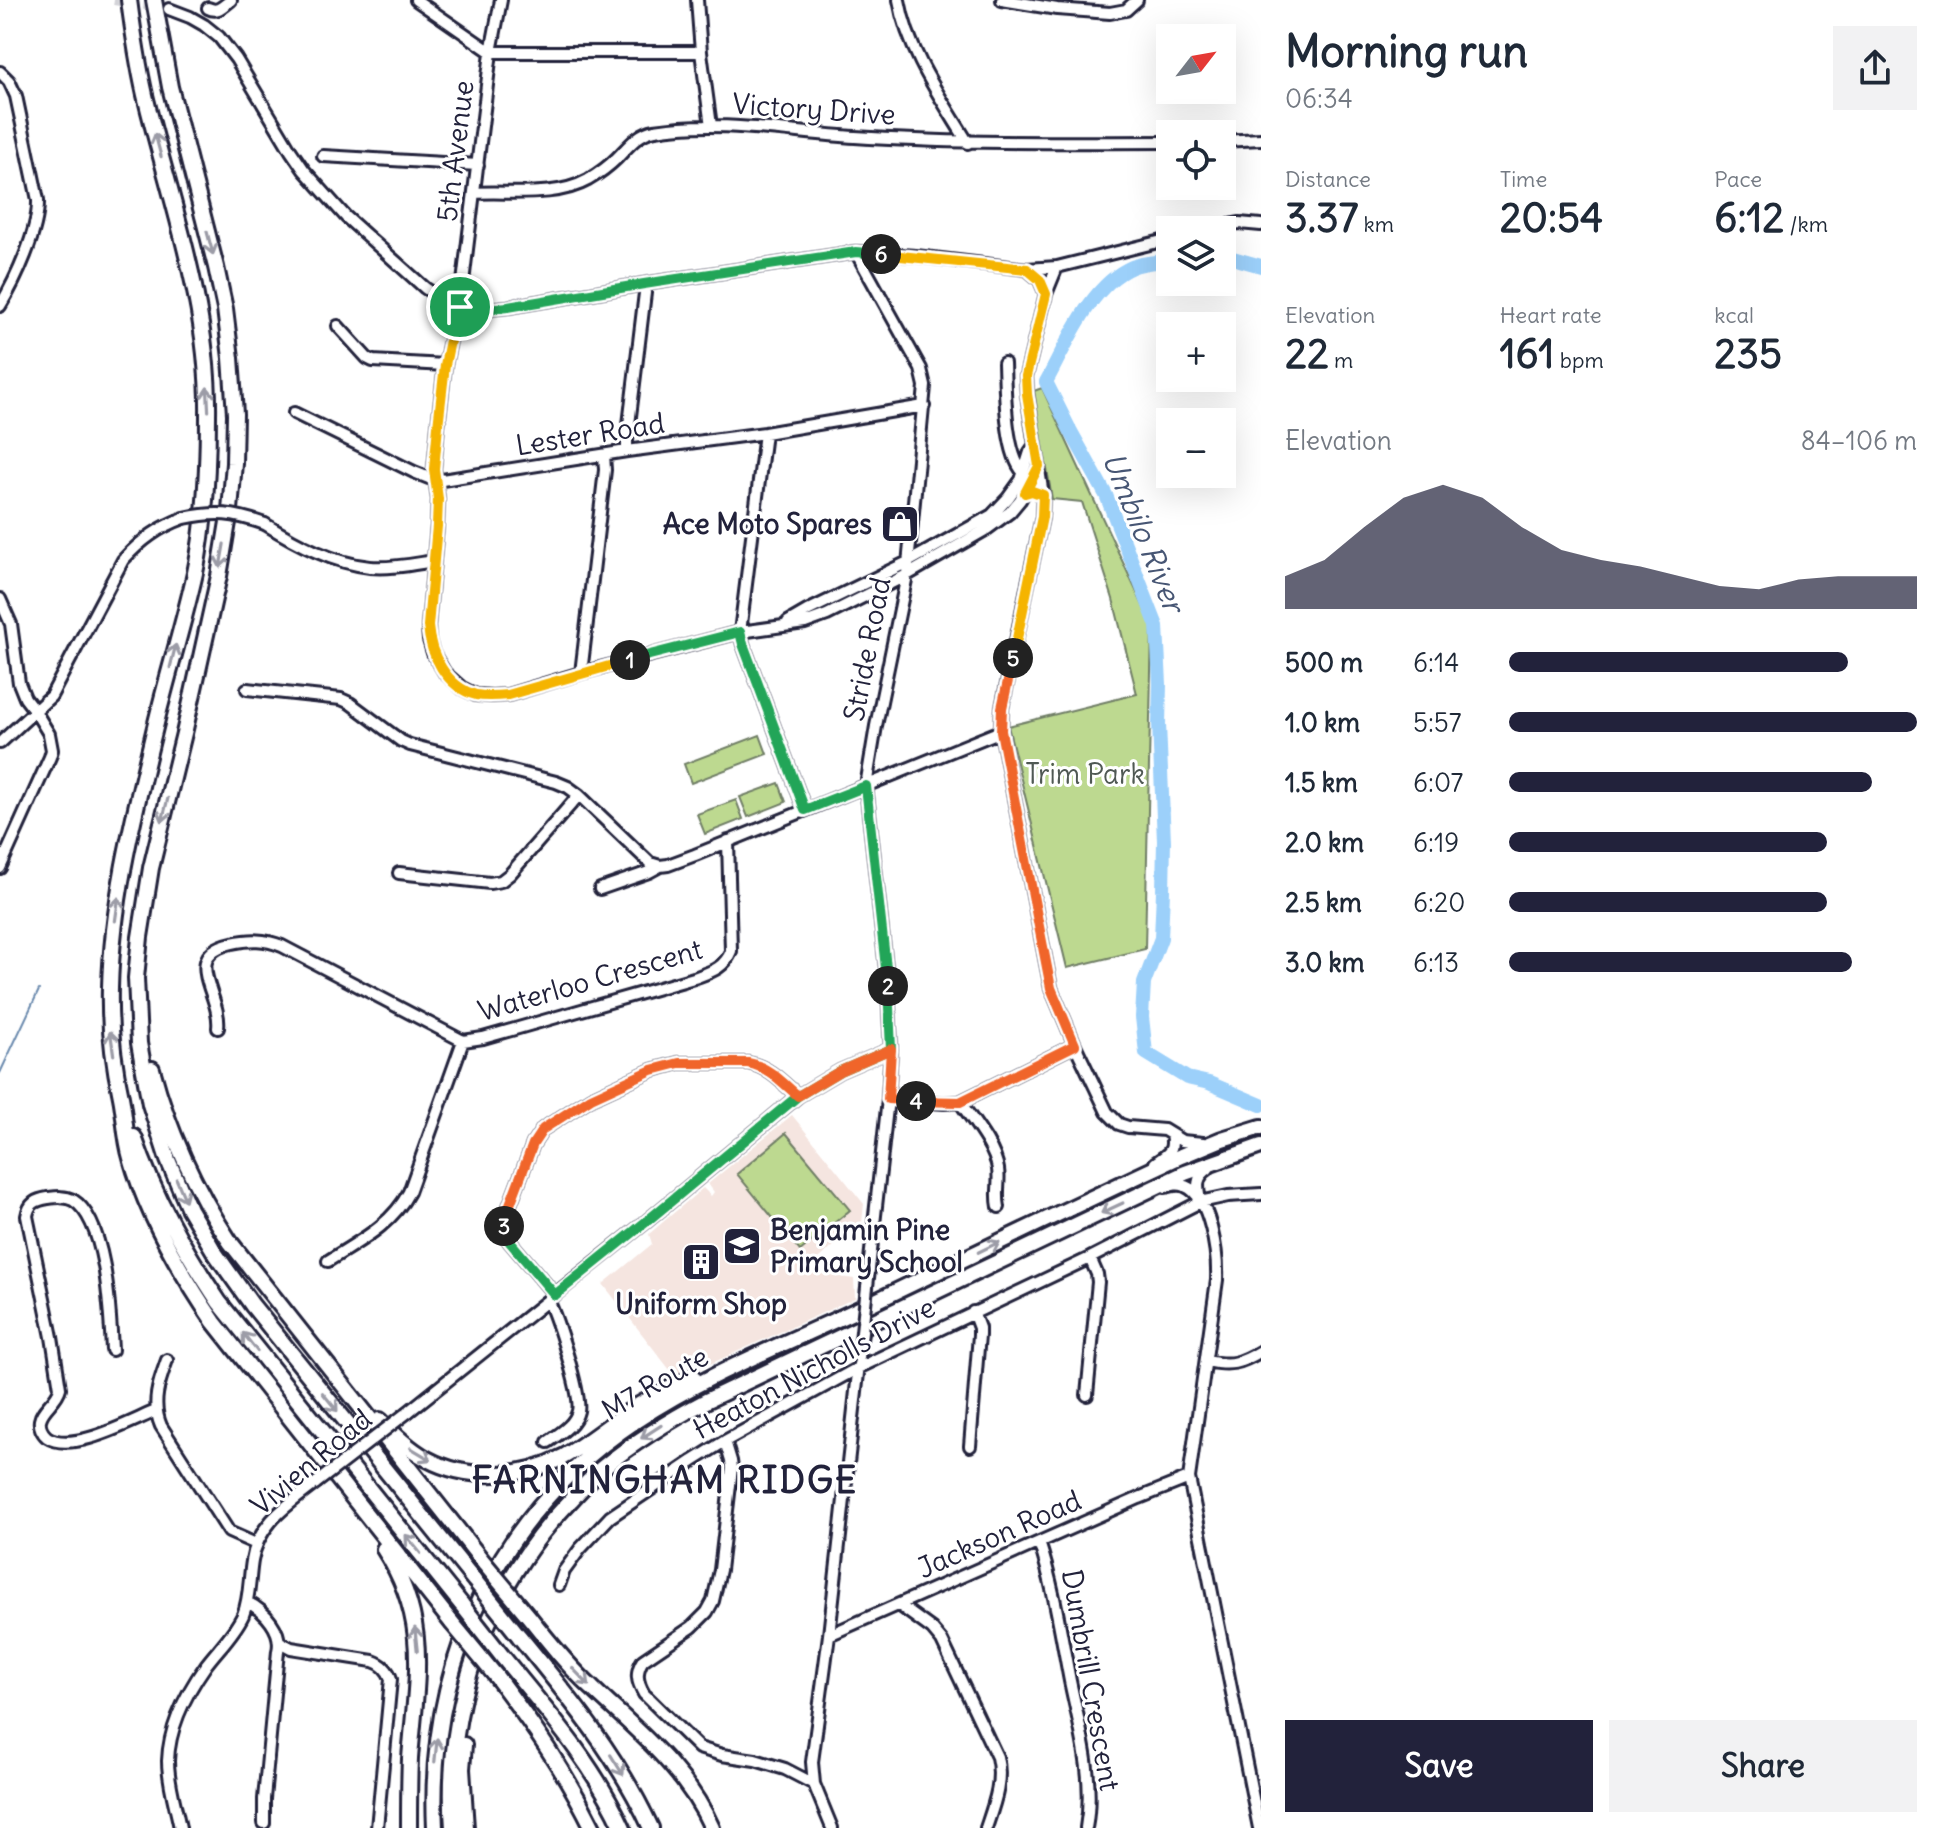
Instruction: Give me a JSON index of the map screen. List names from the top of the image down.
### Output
{
  "streets": {
    "highway": ["M7 Route"],
    "street": [
      "Victory Drive",
      "5th Avenue",
      "Lester Road",
      "Stride Road",
      "Waterloo Crescent",
      "Heaton Nicholls Drive",
      "Vivien Road",
      "Jackson Road",
      "Dumbrill Crescent"
    ]
  },
  "crossings": [
    ["Victory Drive", "5th Avenue"],
    ["5th Avenue", "Lester Road"],
    ["Lester Road", "Stride Road"],
    ["Stride Road", "Heaton Nicholls Drive"],
    ["Stride Road", "Vivien Road"],
    ["Stride Road", "Jackson Road"],
    ["Jackson Road", "Dumbrill Crescent"]
  ],
  "districts": ["FARNINGHAM RIDGE"],
  "water": ["Umbilo River"],
  "parks": ["Trim Park"],
  "places": {
    "shop": ["Ace Moto Spares"],
    "school or university": ["Benjamin Pine Primary School"],
    "building": ["Uniform Shop"]
  },
  "north": "top right",
  "page": {
    "heading": ["Morning run", "06:34"],
    "map_buttons": ["+", "−"],
    "stats": [
      ["Distance", "3.37 km"],
      ["Time", "20:54"],
      ["Pace", "6:12 /km"],
      ["Elevation", "22 m"],
      ["Heart rate", "161 bpm"],
      ["kcal", "235"]
    ],
    "pins": [
      "6",
      "5",
      "1",
      "2",
      "4",
      "3"
    ],
    "chart": ["Elevation", "84–106 m"],
    "list": [
      {
        "name": "500 m",
        "note": "6:14"
      },
      {
        "name": "1.0 km",
        "note": "5:57"
      },
      {
        "name": "1.5 km",
        "note": "6:07"
      },
      {
        "name": "2.0 km",
        "note": "6:19"
      },
      {
        "name": "2.5 km",
        "note": "6:20"
      },
      {
        "name": "3.0 km",
        "note": "6:13"
      }
    ],
    "buttons": ["Save", "Share"]
  }
}
